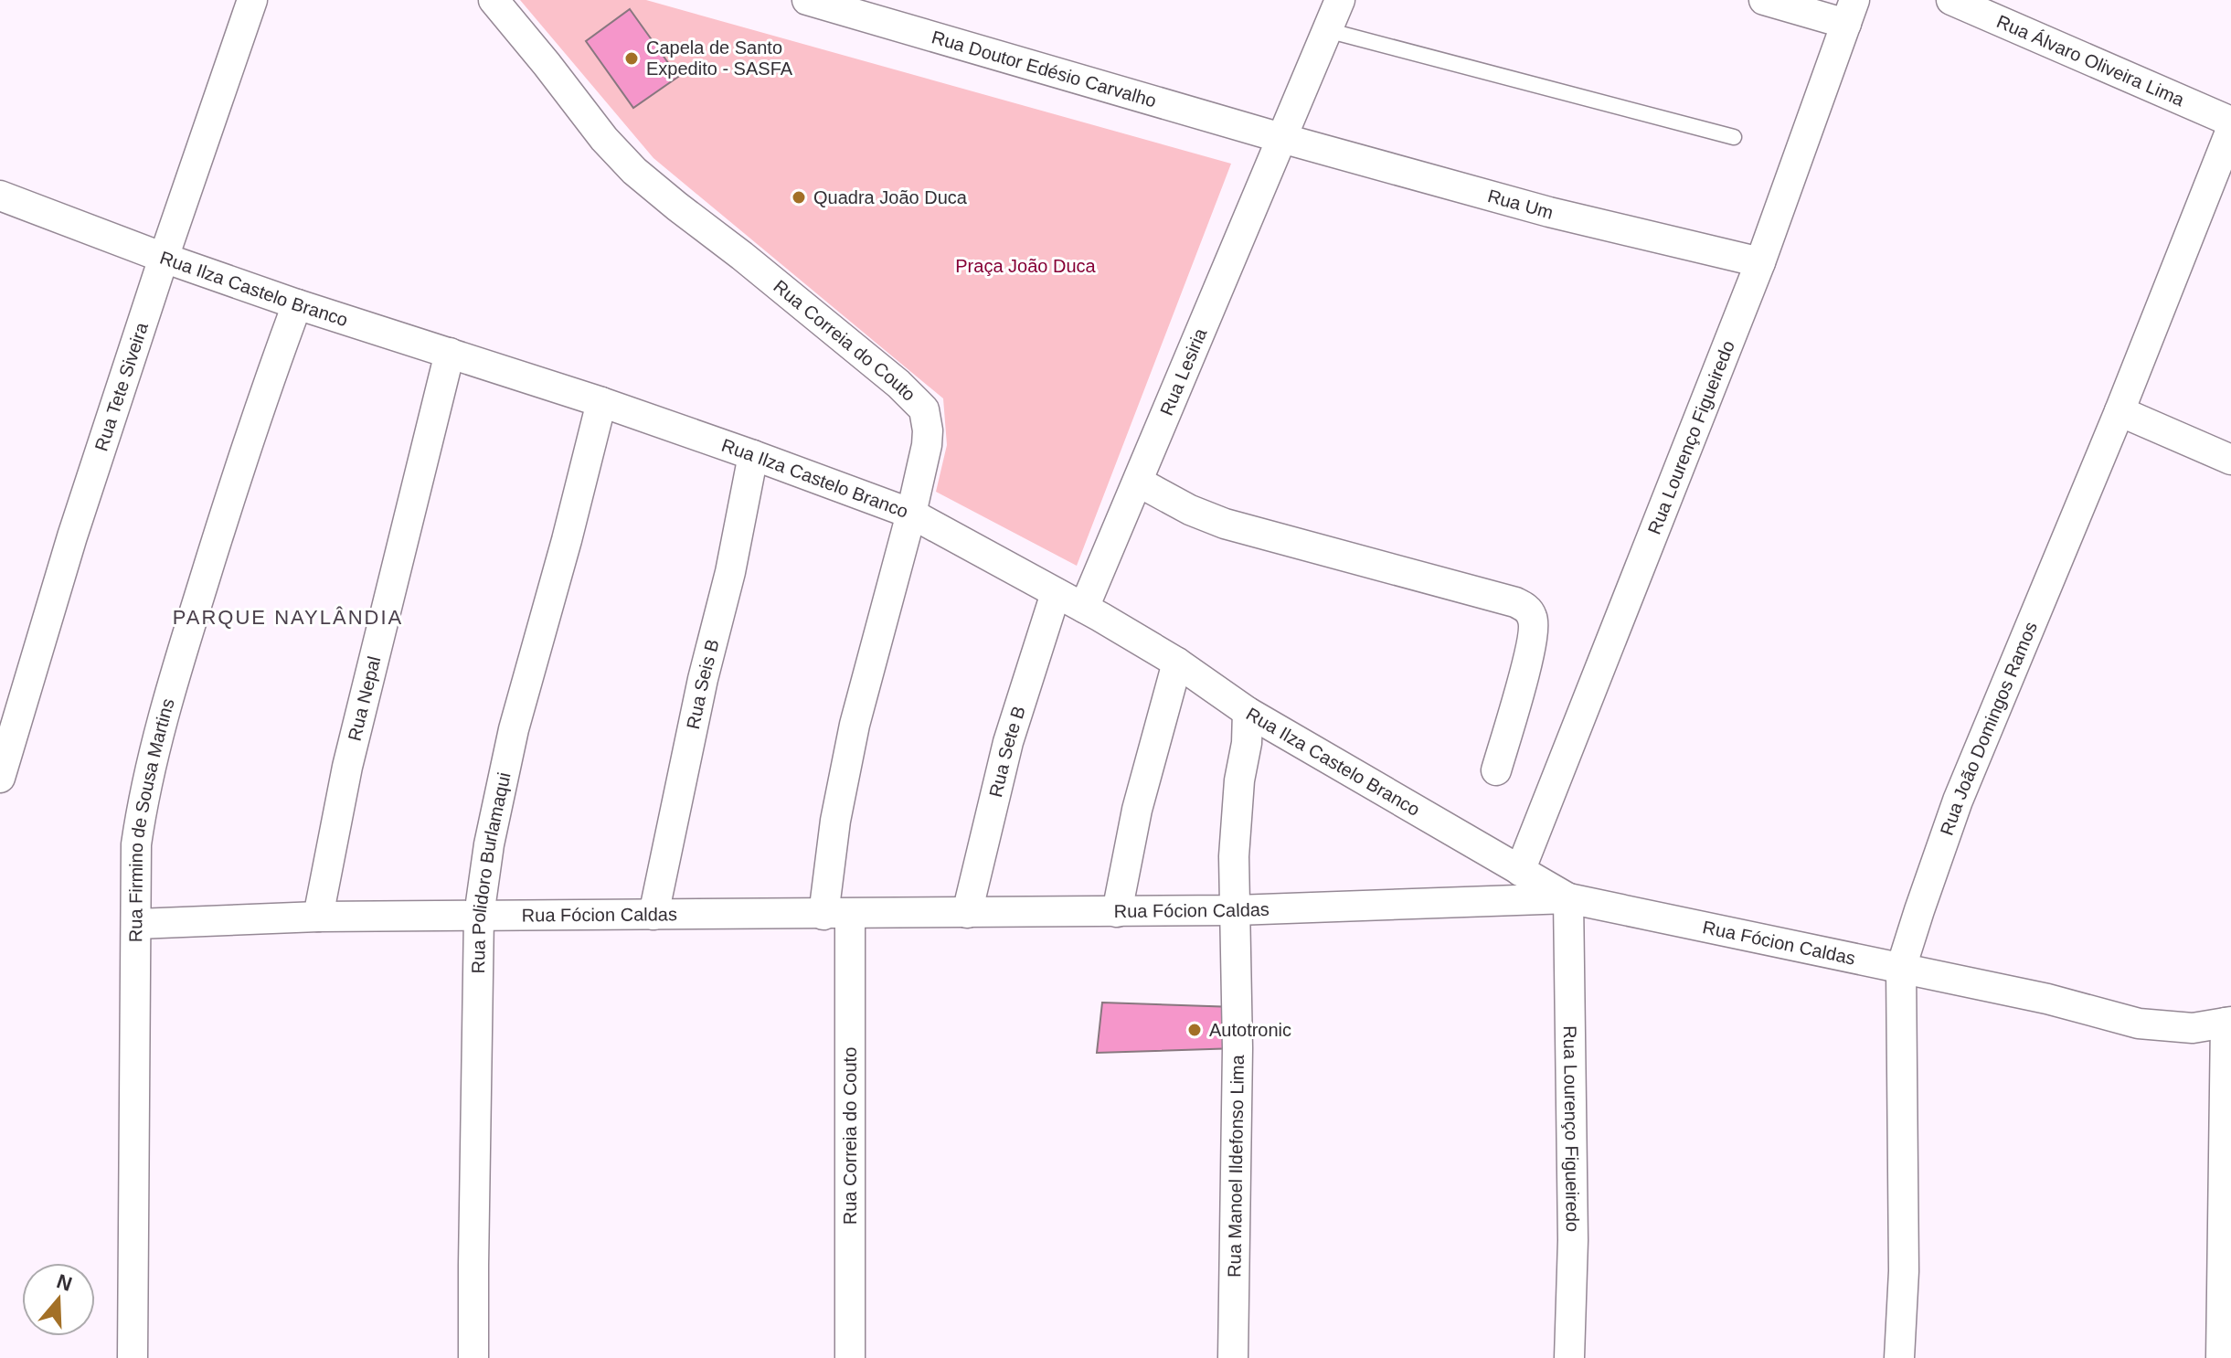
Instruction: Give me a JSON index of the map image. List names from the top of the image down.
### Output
{
  "streets": {
    "street": [
      "Rua Álvaro Oliveira Lima",
      "Rua Doutor Edésio Carvalho",
      "Rua Um",
      "Rua Ilza Castelo Branco",
      "Rua Correia do Couto",
      "Rua Lesiria",
      "Rua Tete Siveira",
      "Rua Lourenço Figueiredo",
      "Rua Seis B",
      "Rua Nepal",
      "Rua João Domingos Ramos",
      "Rua Sete B",
      "Rua Firmino de Sousa Martins",
      "Rua Polidoro Burlamaqui",
      "Rua Fócion Caldas",
      "Rua Manoel Ildefonso Lima"
    ]
  },
  "crossings": [
    ["Rua Doutor Edésio Carvalho", "Rua Um"],
    ["Rua Doutor Edésio Carvalho", "Rua Lesiria"],
    ["Rua Um", "Rua Lesiria"],
    ["Rua Um", "Rua Lourenço Figueiredo"],
    ["Rua Ilza Castelo Branco", "Rua Correia do Couto"],
    ["Rua Ilza Castelo Branco", "Rua Lesiria"],
    ["Rua Ilza Castelo Branco", "Rua Tete Siveira"],
    ["Rua Ilza Castelo Branco", "Rua Lourenço Figueiredo"],
    ["Rua Ilza Castelo Branco", "Rua Seis B"],
    ["Rua Ilza Castelo Branco", "Rua Nepal"],
    ["Rua Ilza Castelo Branco", "Rua Sete B"],
    ["Rua Ilza Castelo Branco", "Rua Firmino de Sousa Martins"],
    ["Rua Ilza Castelo Branco", "Rua Polidoro Burlamaqui"],
    ["Rua Ilza Castelo Branco", "Rua Fócion Caldas"],
    ["Rua Ilza Castelo Branco", "Rua Manoel Ildefonso Lima"],
    ["Rua Correia do Couto", "Rua Fócion Caldas"],
    ["Rua Lourenço Figueiredo", "Rua Fócion Caldas"],
    ["Rua Seis B", "Rua Fócion Caldas"],
    ["Rua Nepal", "Rua Fócion Caldas"],
    ["Rua João Domingos Ramos", "Rua Fócion Caldas"],
    ["Rua Sete B", "Rua Fócion Caldas"],
    ["Rua Firmino de Sousa Martins", "Rua Fócion Caldas"],
    ["Rua Polidoro Burlamaqui", "Rua Fócion Caldas"],
    ["Rua Fócion Caldas", "Rua Manoel Ildefonso Lima"]
  ],
  "districts": ["PARQUE NAYLÂNDIA"],
  "parks": ["Praça João Duca"],
  "places": ["Capela de Santo Expedito - SASFA", "Quadra João Duca", "Autotronic"],
  "north": "top"
}
